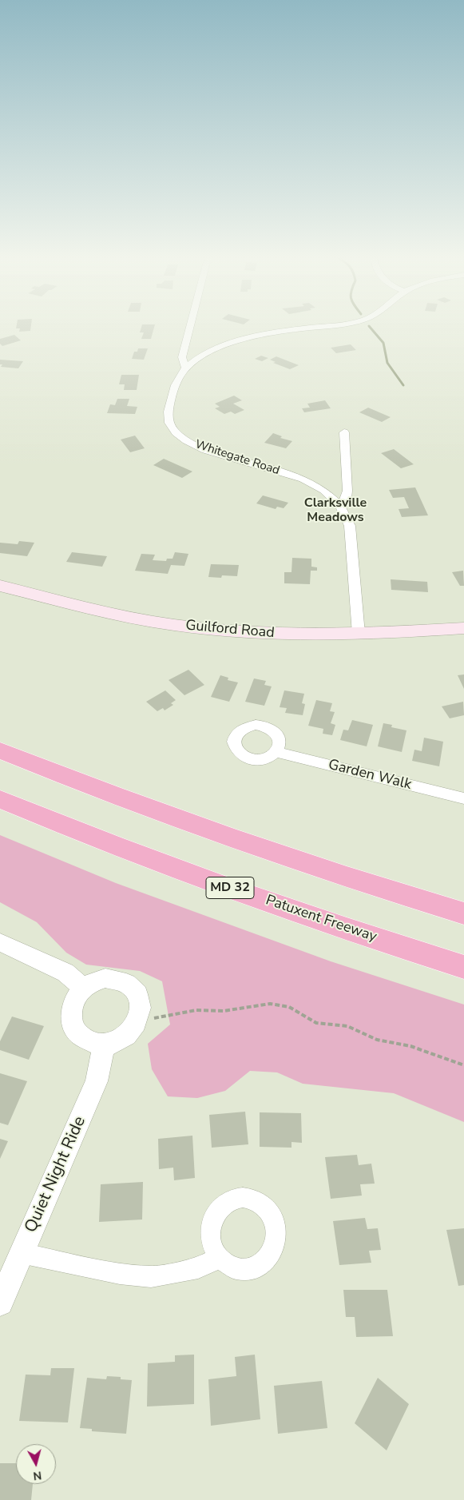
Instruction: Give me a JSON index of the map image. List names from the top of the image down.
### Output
{
  "streets": {
    "highway": ["MD 32", "Patuxent Freeway"],
    "main road": ["Guilford Road"],
    "street": ["Whitegate Road", "Garden Walk", "Quiet Night Ride"]
  },
  "crossings": [
    ["Whitegate Road", "Guilford Road"]
  ],
  "districts": ["Clarksville Meadows"],
  "north": "bottom"
}
